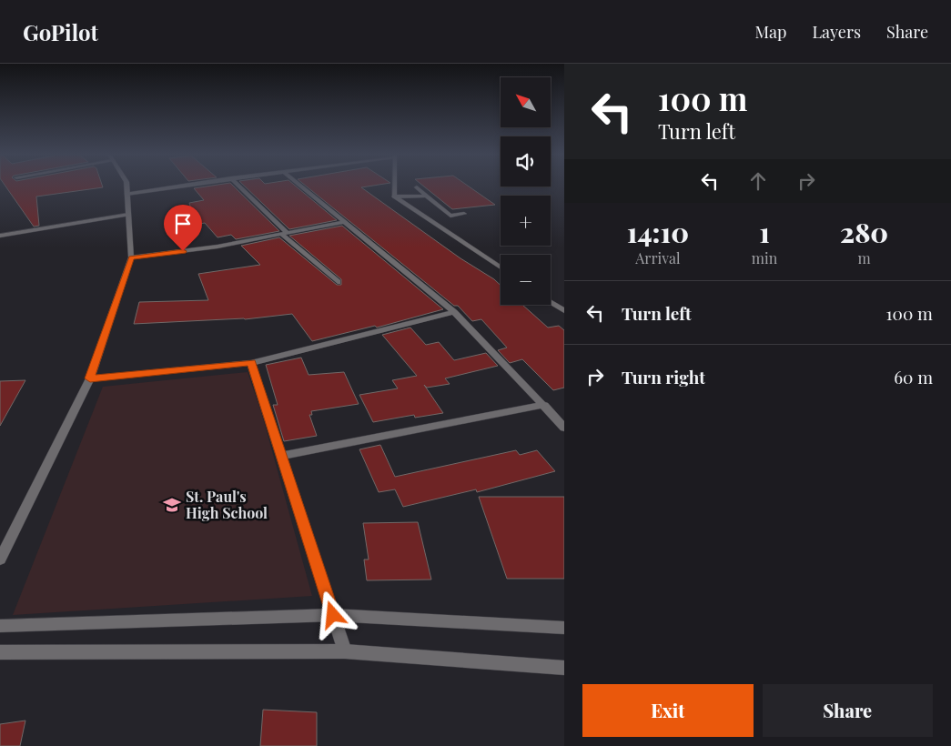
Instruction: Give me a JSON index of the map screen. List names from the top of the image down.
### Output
{
  "places": {
    "school or university": ["St. Paul's High School"]
  },
  "north": "top left",
  "page": {
    "header": "GoPilot",
    "nav": ["Map", "Layers", "Share"],
    "turn": ["100 m", "Turn left"],
    "map_buttons": ["+", "−"],
    "eta": [
      "14:10",
      "Arrival",
      "1",
      "min",
      "280",
      "m"
    ],
    "list": [
      {
        "name": "Turn left",
        "value": "100 m"
      },
      {
        "name": "Turn right",
        "value": "60 m"
      }
    ],
    "buttons": ["Exit", "Share"]
  }
}
